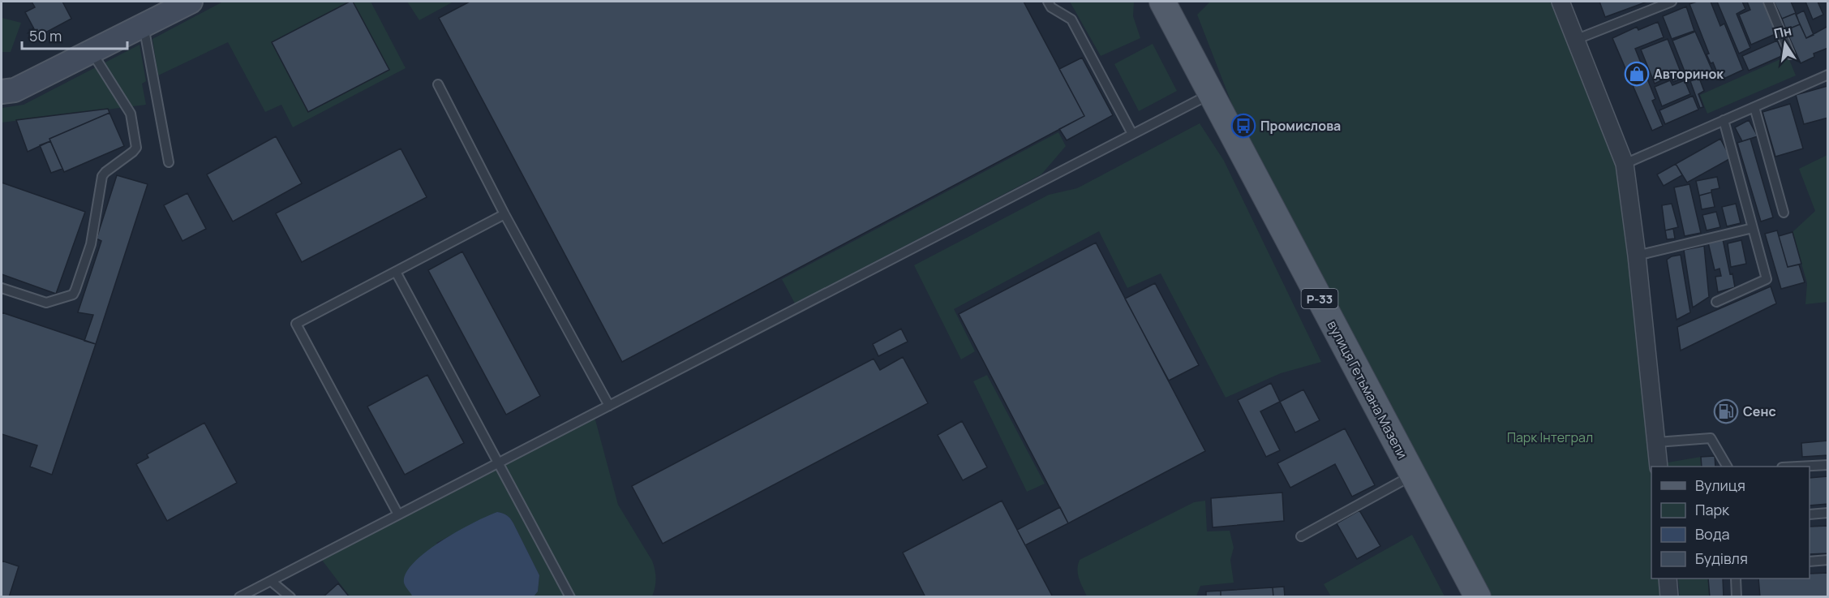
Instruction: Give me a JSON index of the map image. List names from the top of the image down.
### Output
{
  "streets": {
    "main road": ["Р-33", "вулиця Гетьмана Мазепи"]
  },
  "parks": ["Парк Інтеграл"],
  "places": {
    "shop": ["Авторинок"],
    "bus stop": ["Промислова"],
    "fuel station": ["Сенс"]
  },
  "legend": [
    "Вулиця",
    "Парк",
    "Вода",
    "Будівля"
  ],
  "scale_bar": "50 m",
  "north": "top"
}
